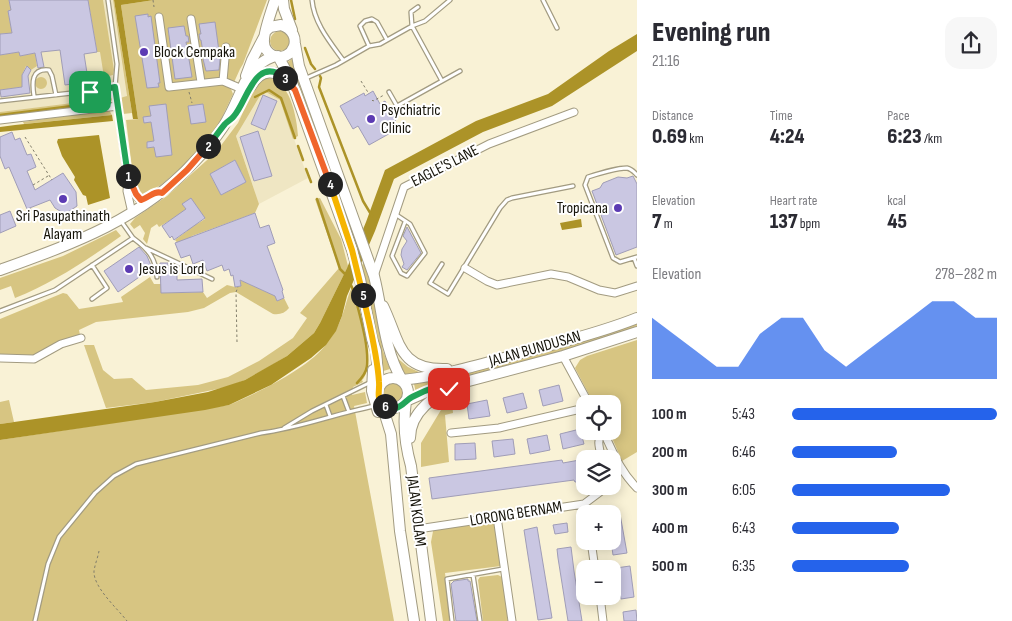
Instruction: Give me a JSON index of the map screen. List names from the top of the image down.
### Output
{
  "streets": {
    "main road": ["JALAN BUNDUSAN", "JALAN KOLAM"],
    "street": ["EAGLE'S LANE", "LORONG BERNAM"]
  },
  "crossings": [
    ["JALAN BUNDUSAN", "JALAN KOLAM"],
    ["JALAN KOLAM", "LORONG BERNAM"]
  ],
  "places": [
    "Block Cempaka",
    "Psychiatric Clinic",
    "Sri Pasupathinath Alayam",
    "Tropicana",
    "Jesus is Lord"
  ],
  "page": {
    "heading": ["Evening run", "21:16"],
    "pins": [
      "3",
      "2",
      "1",
      "4",
      "5",
      "6"
    ],
    "stats": [
      ["Distance", "0.69 km"],
      ["Time", "4:24"],
      ["Pace", "6:23 /km"],
      ["Elevation", "7 m"],
      ["Heart rate", "137 bpm"],
      ["kcal", "45"]
    ],
    "chart": ["Elevation", "278–282 m"],
    "map_buttons": ["+", "−"],
    "list": [
      {
        "name": "100 m",
        "note": "5:43"
      },
      {
        "name": "200 m",
        "note": "6:46"
      },
      {
        "name": "300 m",
        "note": "6:05"
      },
      {
        "name": "400 m",
        "note": "6:43"
      },
      {
        "name": "500 m",
        "note": "6:35"
      }
    ]
  }
}
